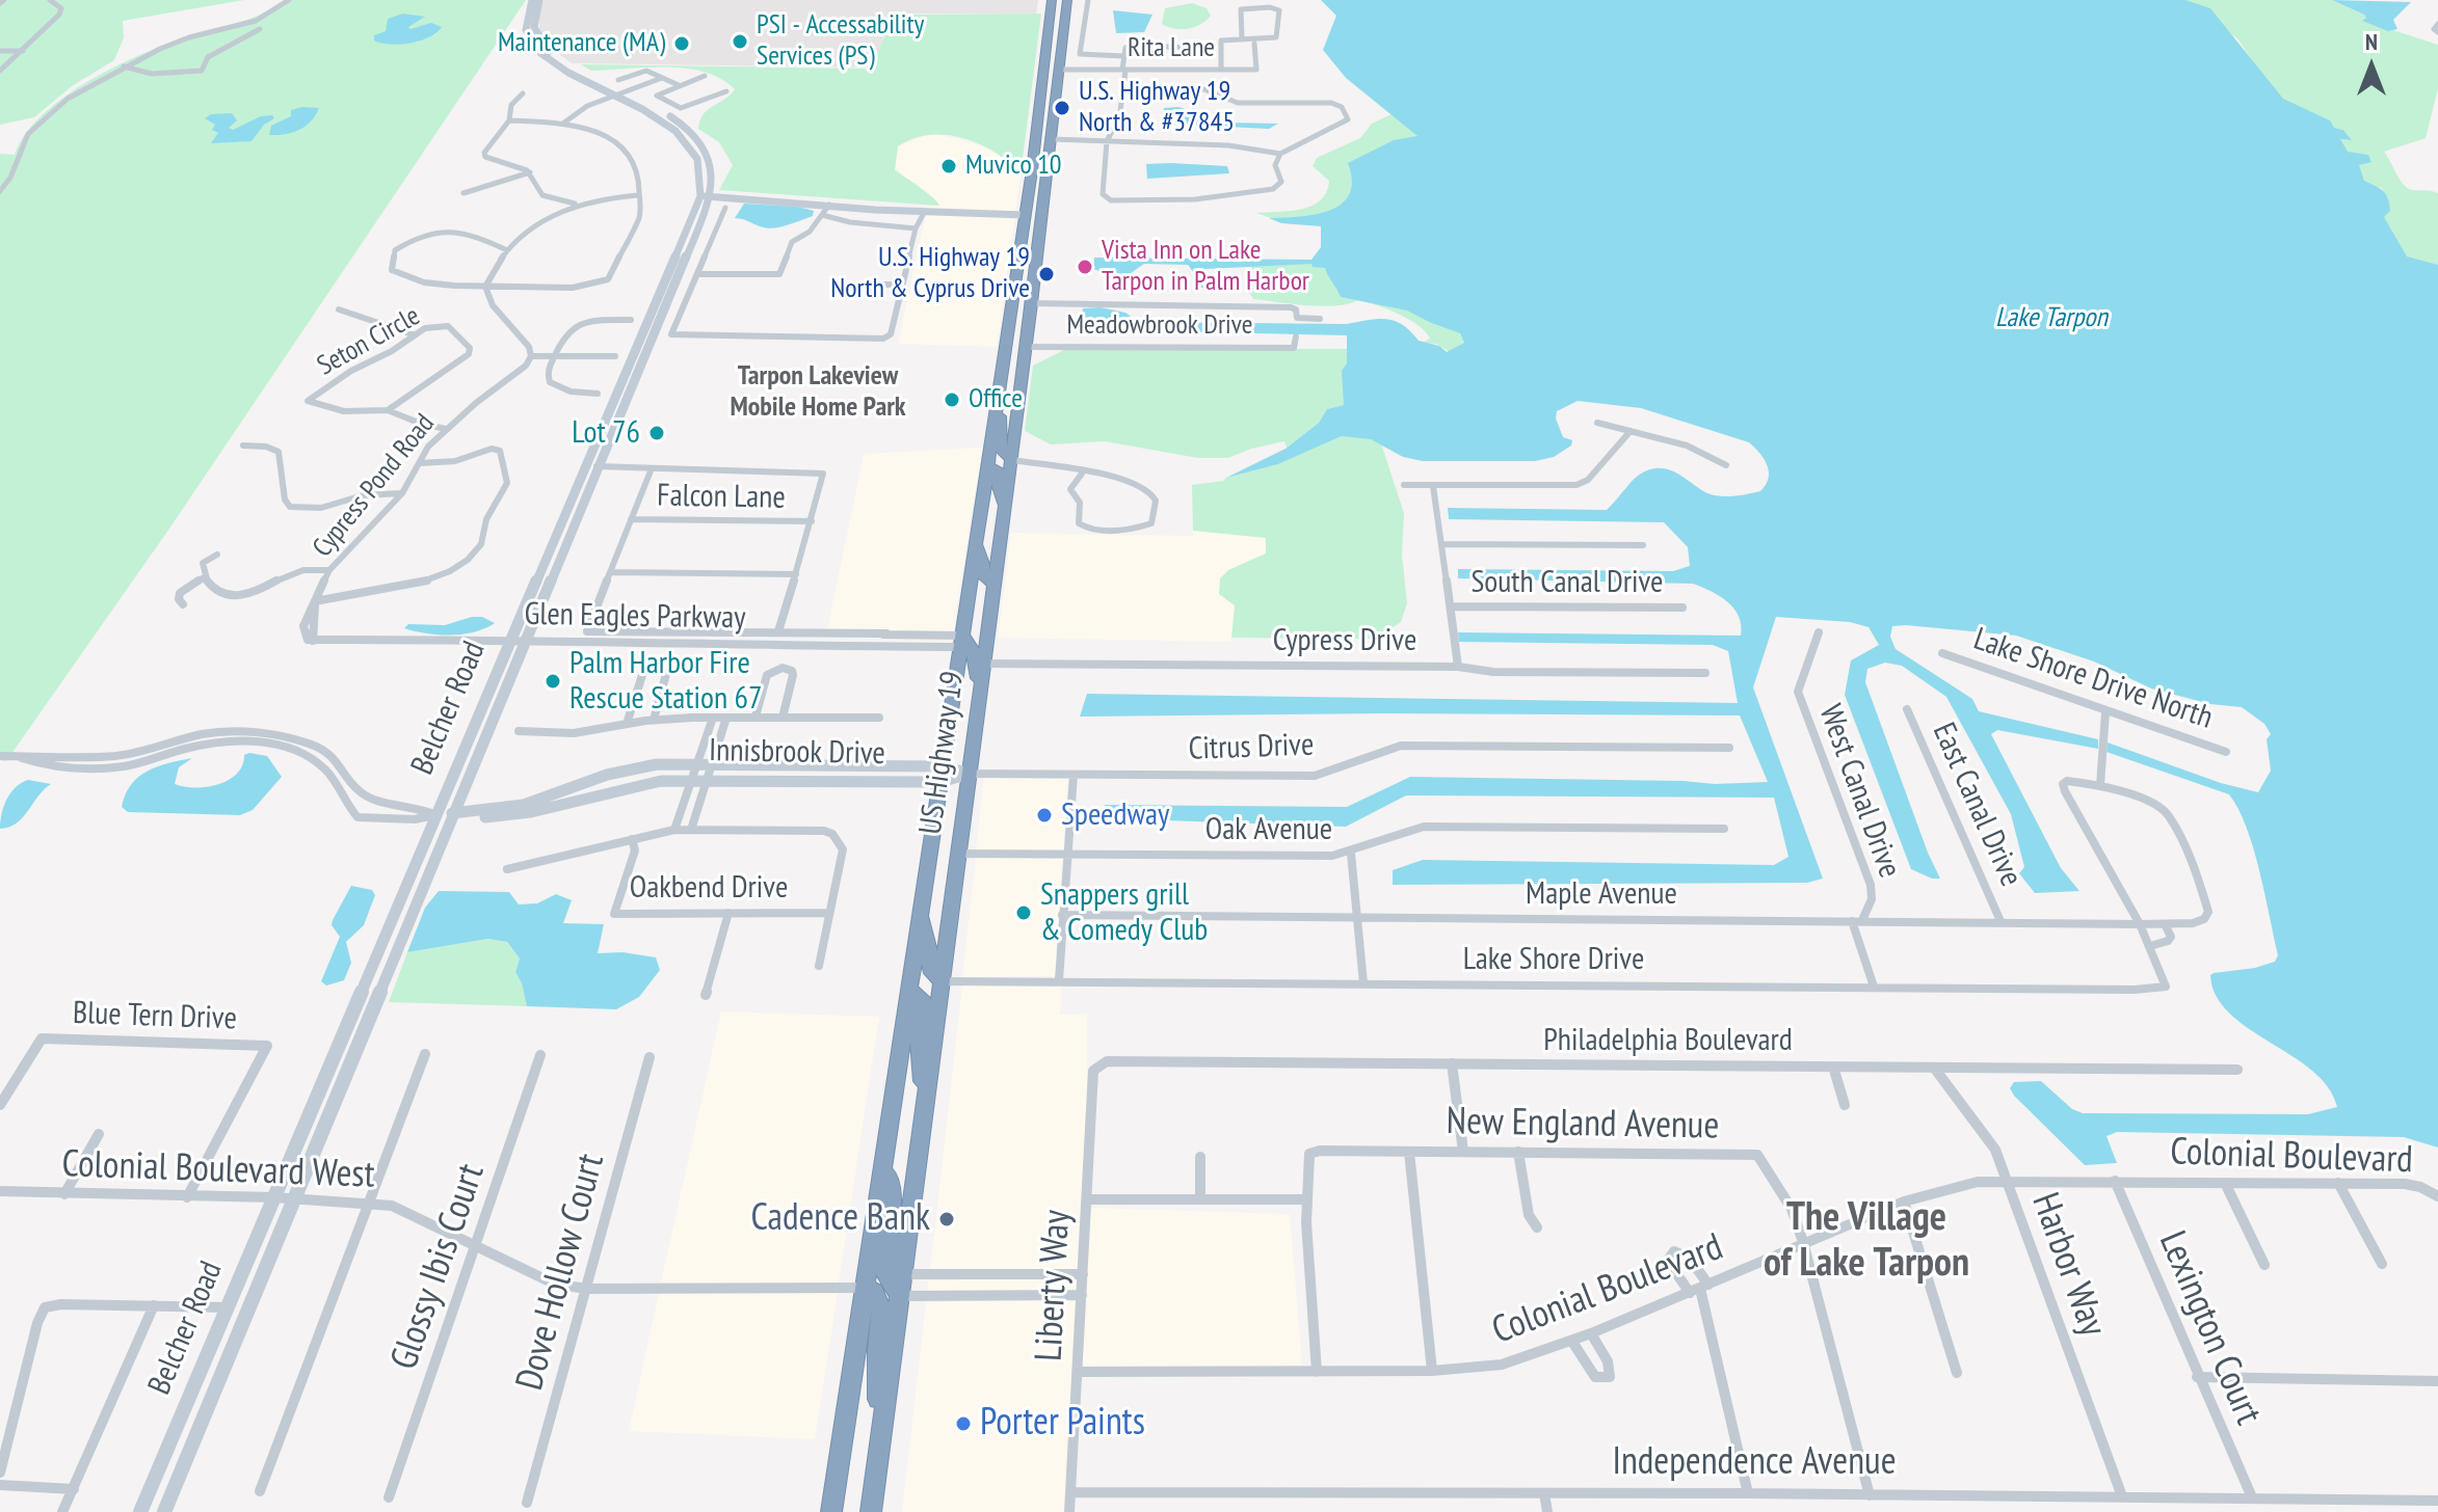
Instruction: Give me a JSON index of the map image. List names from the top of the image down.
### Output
{
  "streets": {
    "highway": ["US Highway 19"],
    "main road": ["Belcher Road", "Innisbrook Drive"],
    "street": [
      "Rita Lane",
      "Meadowbrook Drive",
      "Seton Circle",
      "Cypress Pond Road",
      "Falcon Lane",
      "South Canal Drive",
      "Glen Eagles Parkway",
      "Cypress Drive",
      "Lake Shore Drive North",
      "Citrus Drive",
      "West Canal Drive",
      "East Canal Drive",
      "Oak Avenue",
      "Oakbend Drive",
      "Maple Avenue",
      "Lake Shore Drive",
      "Blue Tern Drive",
      "Philadelphia Boulevard",
      "New England Avenue",
      "Colonial Boulevard",
      "Colonial Boulevard West",
      "Harbor Way",
      "Glossy Ibis Court",
      "Dove Hollow Court",
      "Liberty Way",
      "Lexington Court",
      "Independence Avenue"
    ]
  },
  "crossings": [
    ["Rita Lane", "US Highway 19"],
    ["Meadowbrook Drive", "US Highway 19"],
    ["Cypress Pond Road", "Glen Eagles Parkway"],
    ["Glen Eagles Parkway", "Belcher Road"],
    ["Glen Eagles Parkway", "US Highway 19"],
    ["Cypress Drive", "US Highway 19"],
    ["Belcher Road", "Innisbrook Drive"],
    ["Belcher Road", "Colonial Boulevard West"],
    ["Citrus Drive", "Innisbrook Drive"],
    ["Citrus Drive", "US Highway 19"],
    ["Innisbrook Drive", "US Highway 19"],
    ["US Highway 19", "Oak Avenue"],
    ["US Highway 19", "Lake Shore Drive"],
    ["US Highway 19", "Colonial Boulevard West"],
    ["West Canal Drive", "Maple Avenue"],
    ["West Canal Drive", "Lake Shore Drive"],
    ["East Canal Drive", "Maple Avenue"],
    ["Blue Tern Drive", "Colonial Boulevard West"],
    ["Philadelphia Boulevard", "Harbor Way"],
    ["Philadelphia Boulevard", "Liberty Way"],
    ["New England Avenue", "Colonial Boulevard"],
    ["Colonial Boulevard", "Harbor Way"],
    ["Colonial Boulevard", "Liberty Way"],
    ["Colonial Boulevard", "Lexington Court"],
    ["Colonial Boulevard West", "Glossy Ibis Court"],
    ["Colonial Boulevard West", "Dove Hollow Court"],
    ["Harbor Way", "Independence Avenue"],
    ["Liberty Way", "Independence Avenue"],
    ["Lexington Court", "Independence Avenue"]
  ],
  "districts": ["Tarpon Lakeview Mobile Home Park", "The Village of Lake Tarpon"],
  "water": ["Lake Tarpon"],
  "places": [
    "PSI - Accessability Services (PS)",
    "Maintenance (MA)",
    "U.S. Highway 19 North & #37845",
    "Muvico 10",
    "Vista Inn on Lake Tarpon in Palm Harbor",
    "U.S. Highway 19 North & Cyprus Drive",
    "Office",
    "Lot 76",
    "Palm Harbor Fire Rescue Station 67",
    "Speedway",
    "Snappers grill & Comedy Club",
    "Cadence Bank",
    "Porter Paints"
  ],
  "north": "top"
}
